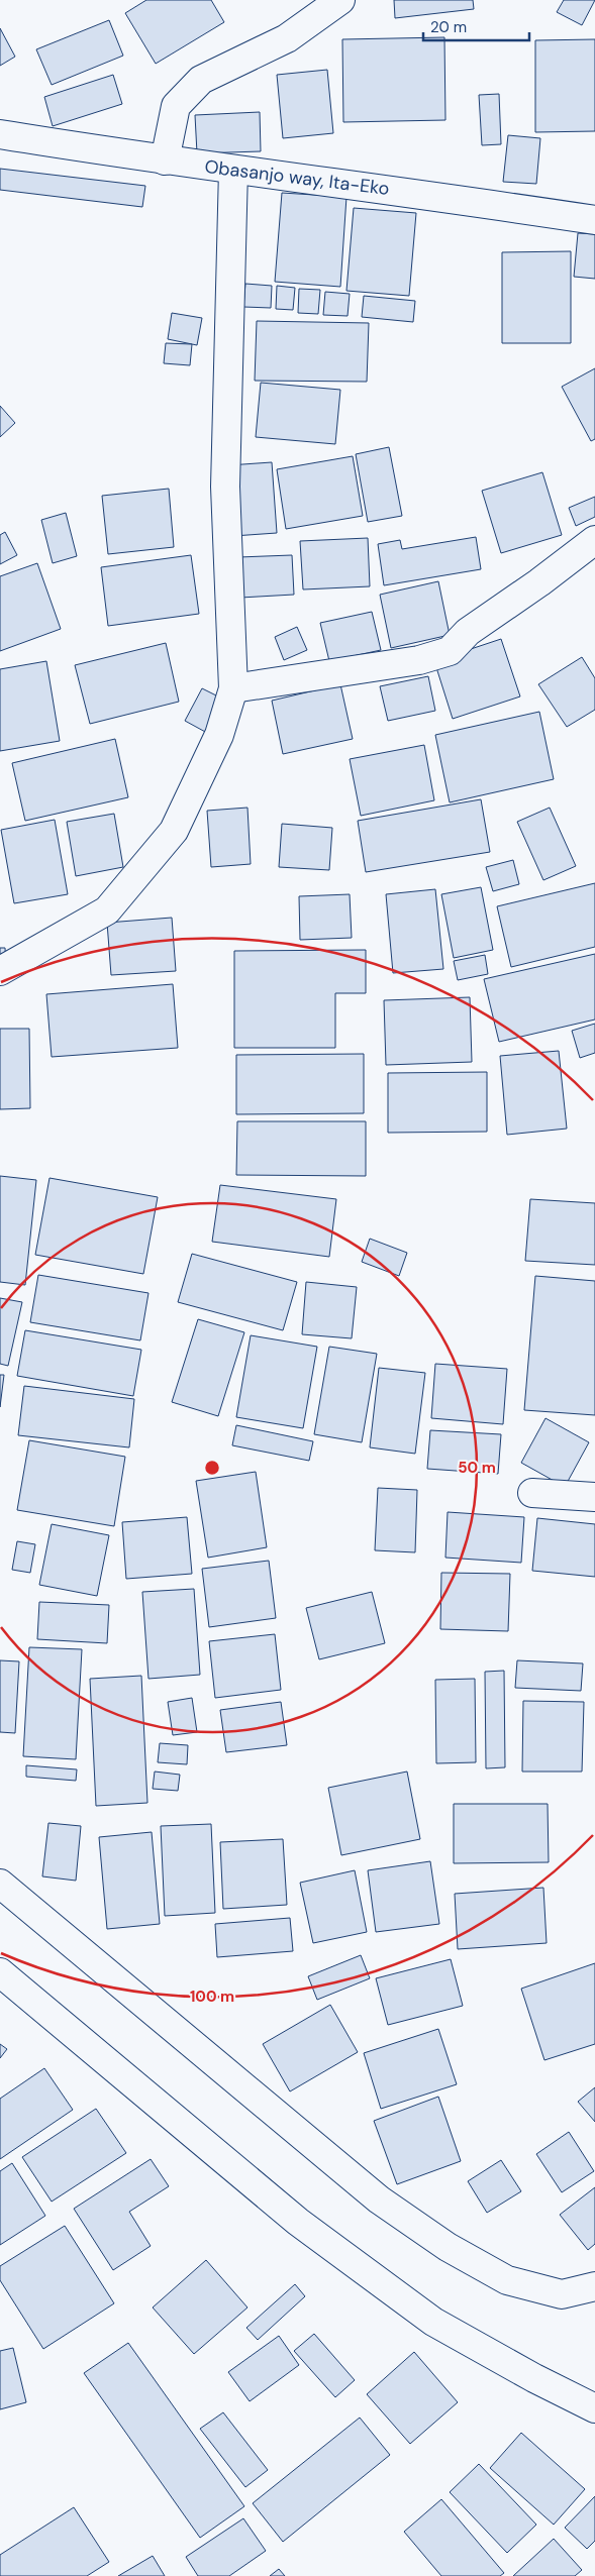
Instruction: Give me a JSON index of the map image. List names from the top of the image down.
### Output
{
  "streets": {
    "main road": ["Obasanjo way, Ita-Eko"]
  },
  "scale_bar": "20 m",
  "rings": ["50 m", "100 m"]
}
